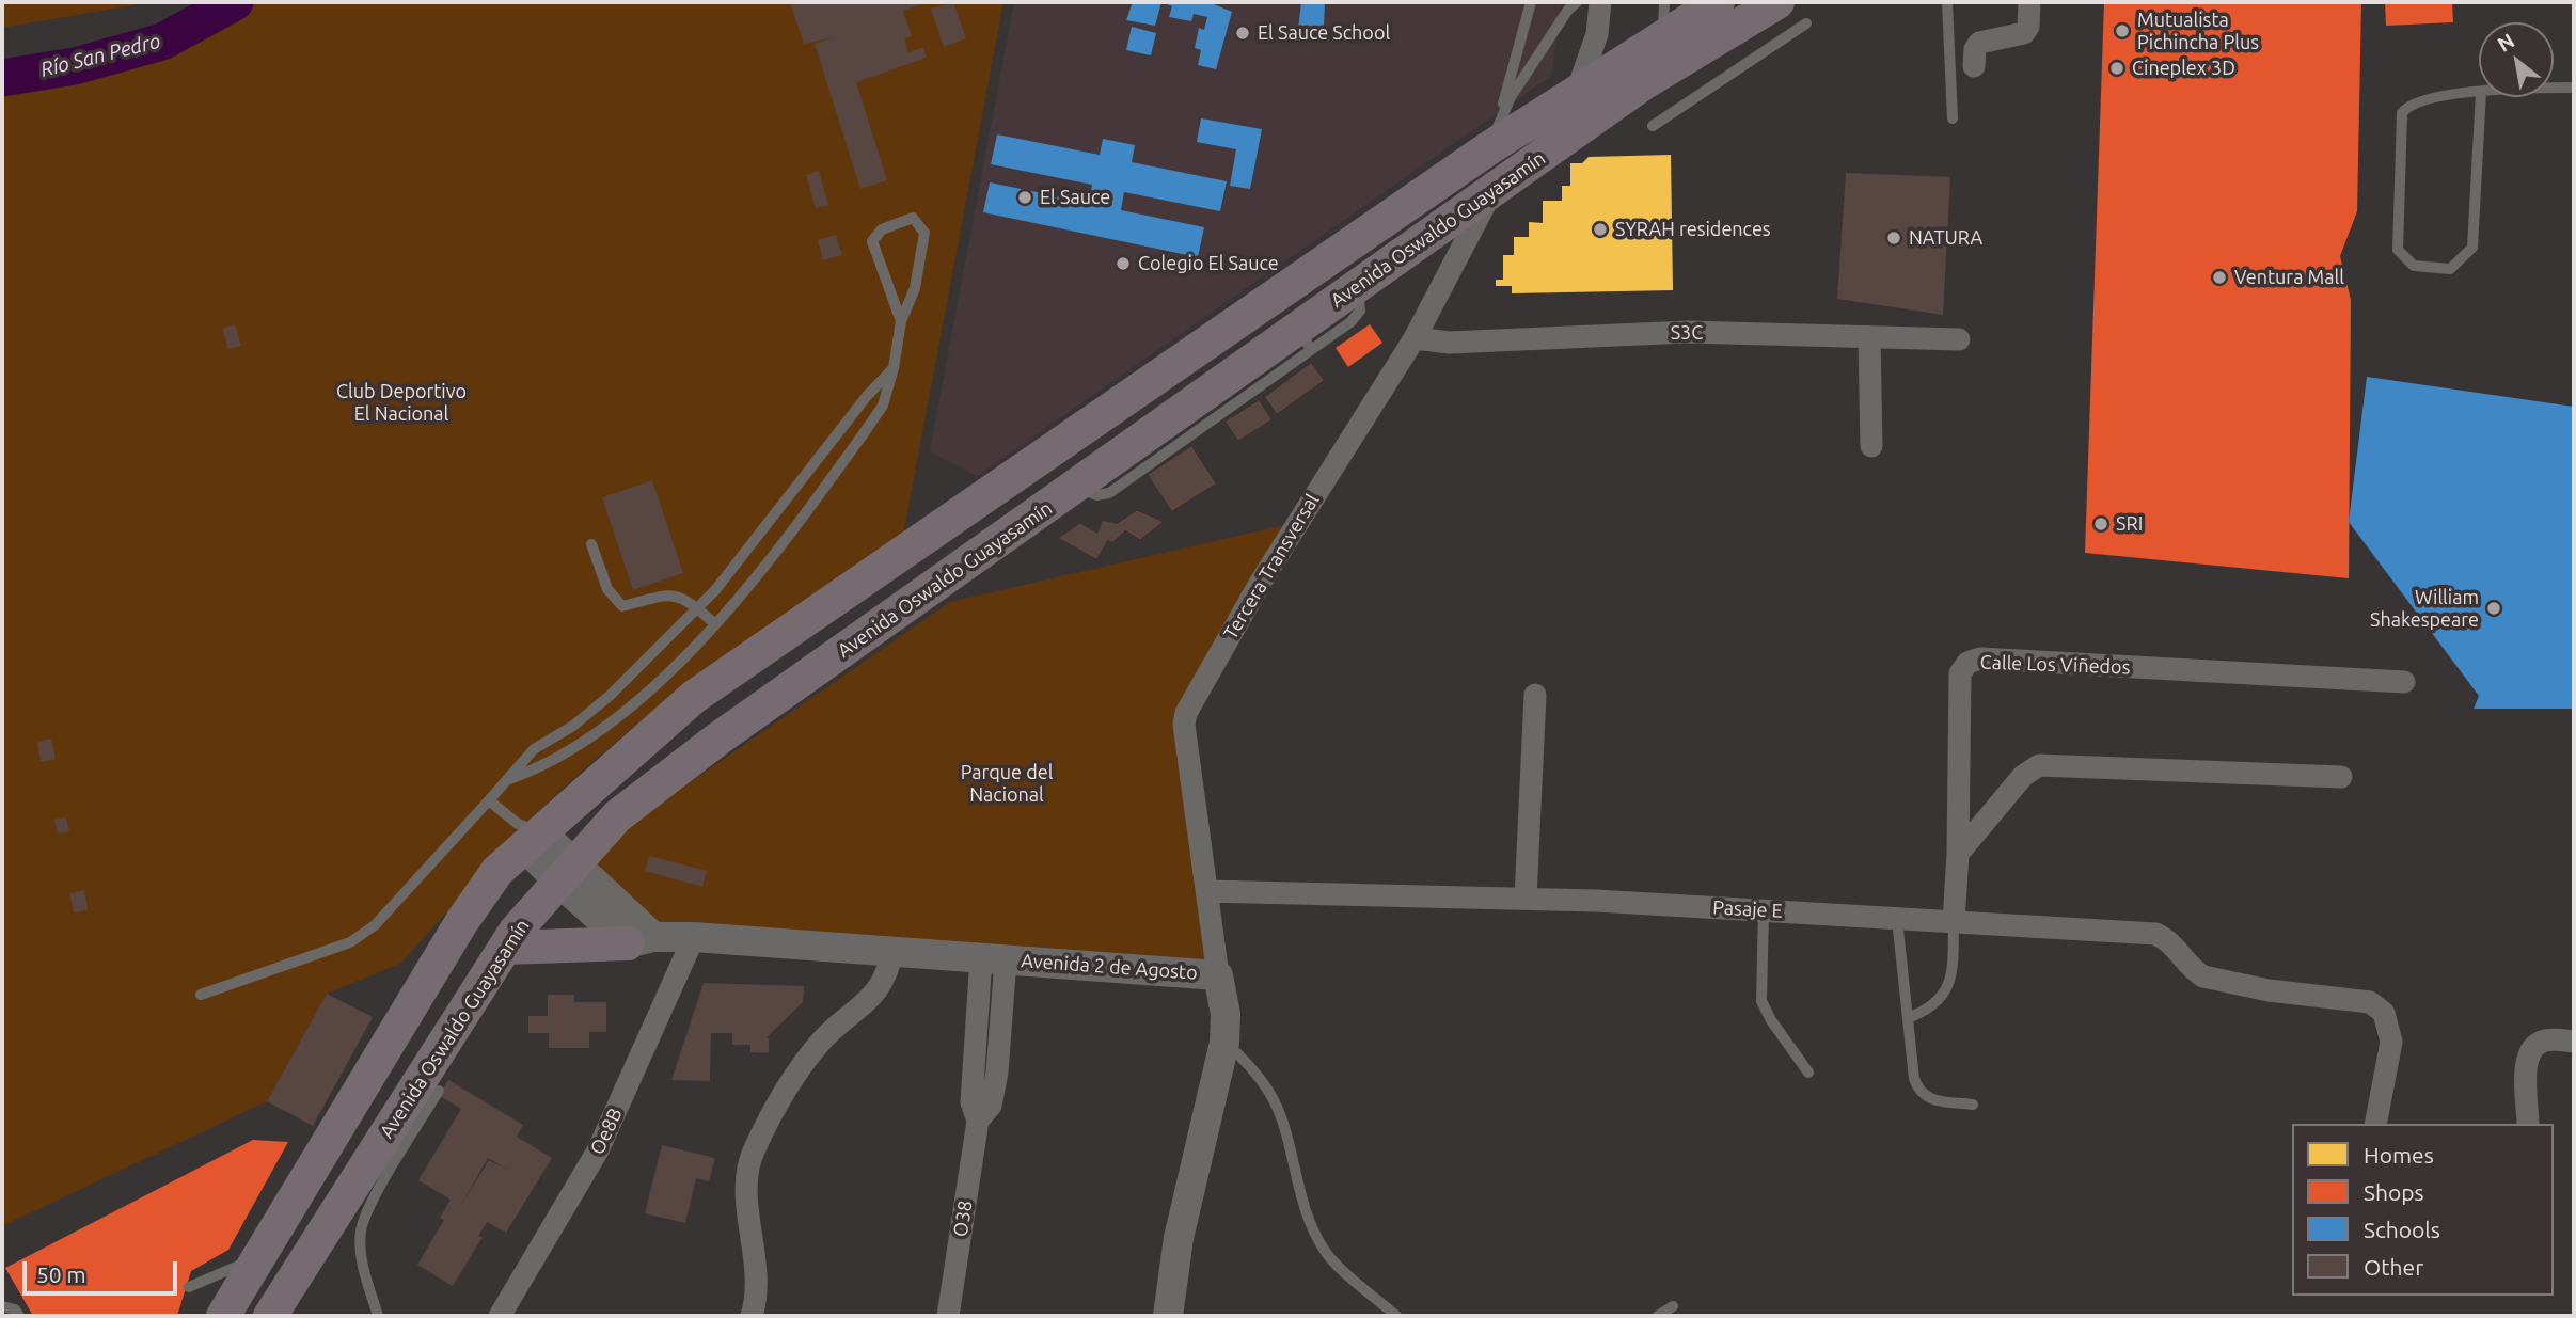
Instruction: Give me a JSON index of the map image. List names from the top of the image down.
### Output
{
  "streets": {
    "main road": ["Avenida Oswaldo Guayasamín", "Avenida 2 de Agosto"],
    "street": [
      "S3C",
      "Tercera Transversal",
      "Calle Los Viñedos",
      "Pasaje E",
      "Oe8B",
      "O38"
    ]
  },
  "crossings": [
    ["Avenida Oswaldo Guayasamín", "Tercera Transversal"],
    ["S3C", "Tercera Transversal"],
    ["Tercera Transversal", "Pasaje E"],
    ["Tercera Transversal", "Avenida 2 de Agosto"],
    ["Calle Los Viñedos", "Pasaje E"],
    ["Avenida 2 de Agosto", "Oe8B"],
    ["Avenida 2 de Agosto", "O38"]
  ],
  "water": ["Río San Pedro"],
  "parks": ["Club Deportivo El Nacional", "Parque del Nacional"],
  "places": [
    "Mutualista Pichincha Plus",
    "El Sauce School",
    "Cineplex 3D",
    "El Sauce",
    "SYRAH residences",
    "NATURA",
    "Colegio El Sauce",
    "Ventura Mall",
    "SRI",
    "William Shakespeare"
  ],
  "legend": [
    "Homes",
    "Shops",
    "Schools",
    "Other"
  ],
  "scale_bar": "50 m",
  "north": "top left"
}
